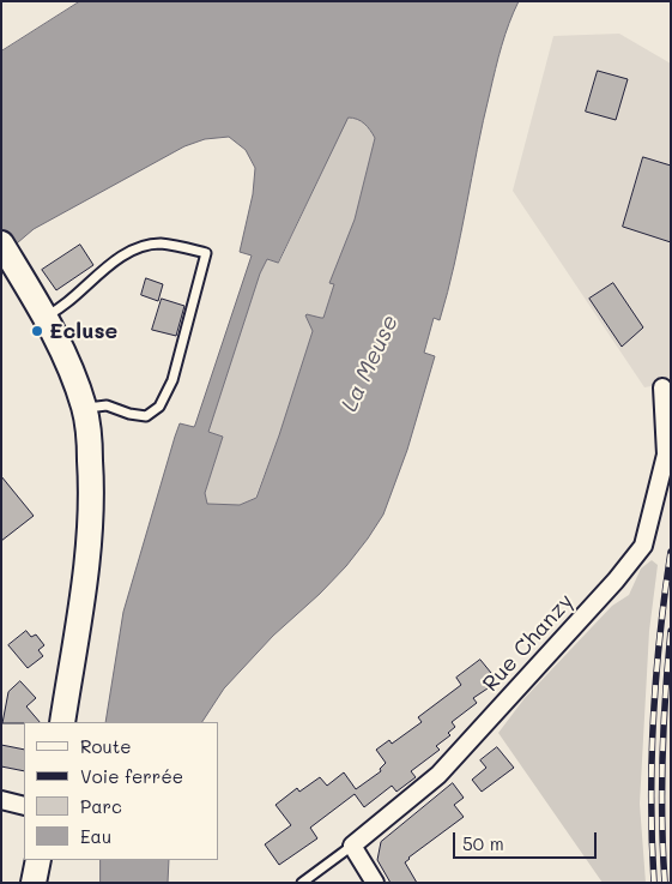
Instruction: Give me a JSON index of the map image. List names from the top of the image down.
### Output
{
  "streets": {
    "street": ["Rue Chanzy"]
  },
  "water": ["La Meuse"],
  "places": ["Ecluse"],
  "legend": [
    "Route",
    "Voie ferrée",
    "Parc",
    "Eau"
  ],
  "scale_bar": "50 m"
}
